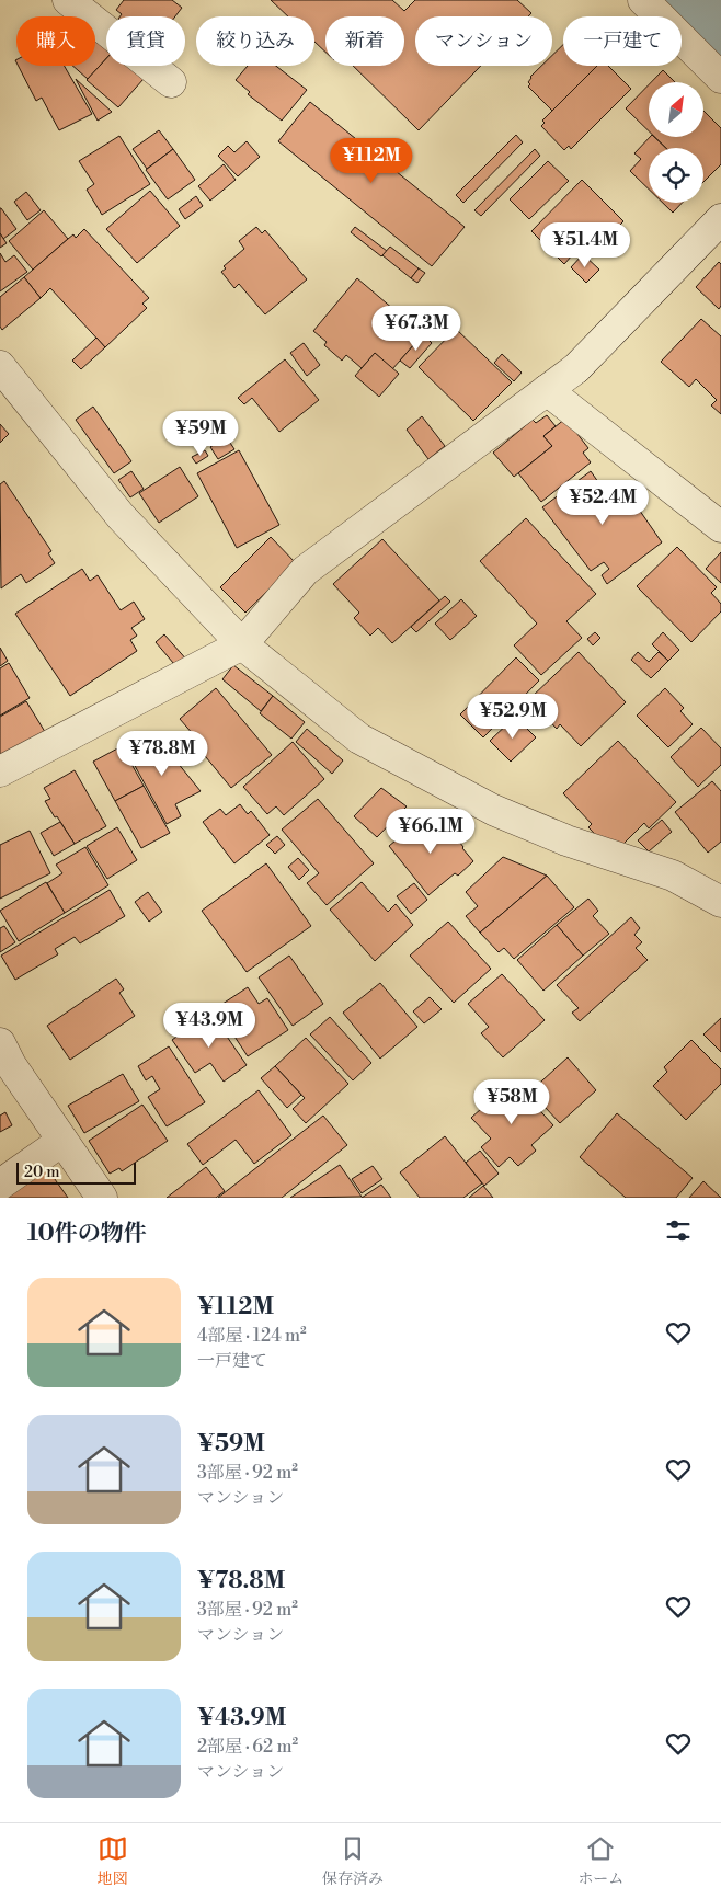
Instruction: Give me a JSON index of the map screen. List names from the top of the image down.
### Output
{
  "scale_bar": "20 m",
  "north": "top right",
  "page": {
    "chip": [
      "購入",
      "賃貸",
      "絞り込み",
      "新着",
      "マンション",
      "一戸建て"
    ],
    "price": [
      "¥112M",
      "¥51.4M",
      "¥67.3M",
      "¥59M",
      "¥52.4M",
      "¥52.9M",
      "¥78.8M",
      "¥66.1M",
      "¥43.9M",
      "¥58M"
    ],
    "scale": "20 m",
    "heading": "10件の物件",
    "list": [
      {
        "name": "¥112M",
        "note": "4部屋 · 124 m² · 一戸建て"
      },
      {
        "name": "¥59M",
        "note": "3部屋 · 92 m² · マンション"
      },
      {
        "name": "¥78.8M",
        "note": "3部屋 · 92 m² · マンション"
      },
      {
        "name": "¥43.9M",
        "note": "2部屋 · 62 m² · マンション"
      }
    ],
    "tabs": ["地図", "保存済み", "ホーム"]
  }
}
